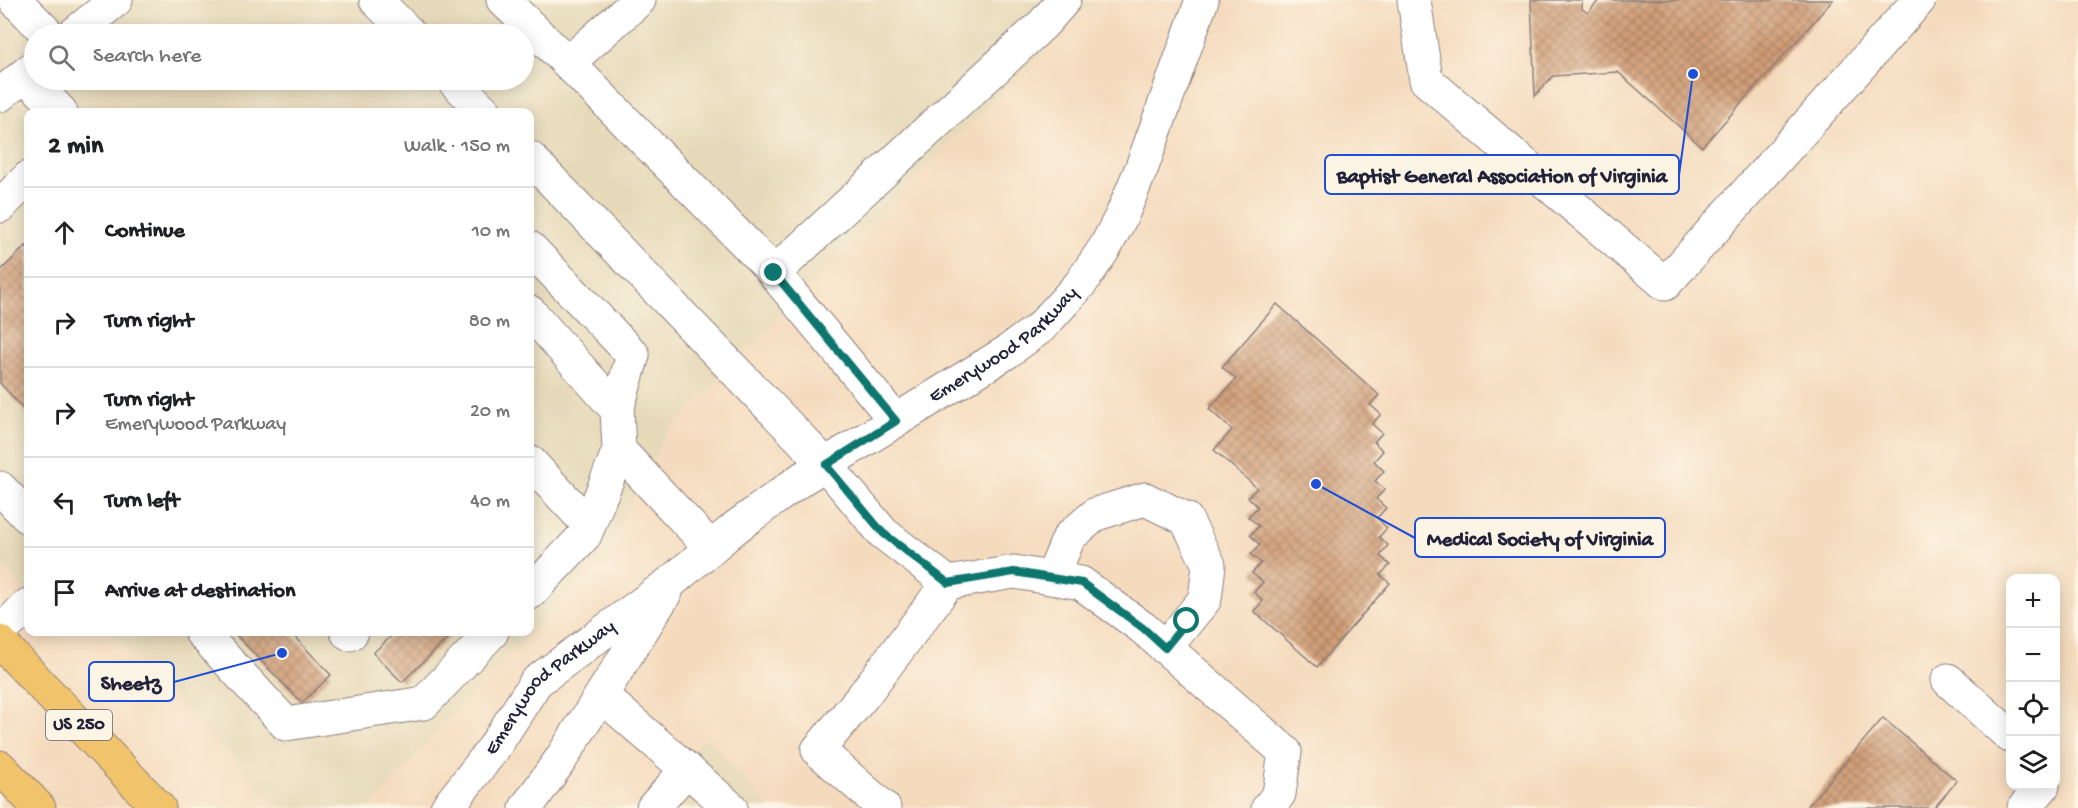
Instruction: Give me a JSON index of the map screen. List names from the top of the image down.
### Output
{
  "streets": {
    "main road": ["US 250"],
    "street": ["Emerywood Parkway"]
  },
  "places": ["Baptist General Association of Virginia", "Medical Society of Virginia", "Sheetz"],
  "page": {
    "search": "Search here",
    "heading": ["2 min", "Walk · 150 m"],
    "list": [
      ["Continue", "10 m"],
      ["Turn right", "80 m"],
      ["Turn right", "Emerywood Parkway", "20 m"],
      ["Turn left", "40 m"],
      "Arrive at destination"
    ],
    "map_buttons": ["+", "−"]
  }
}
